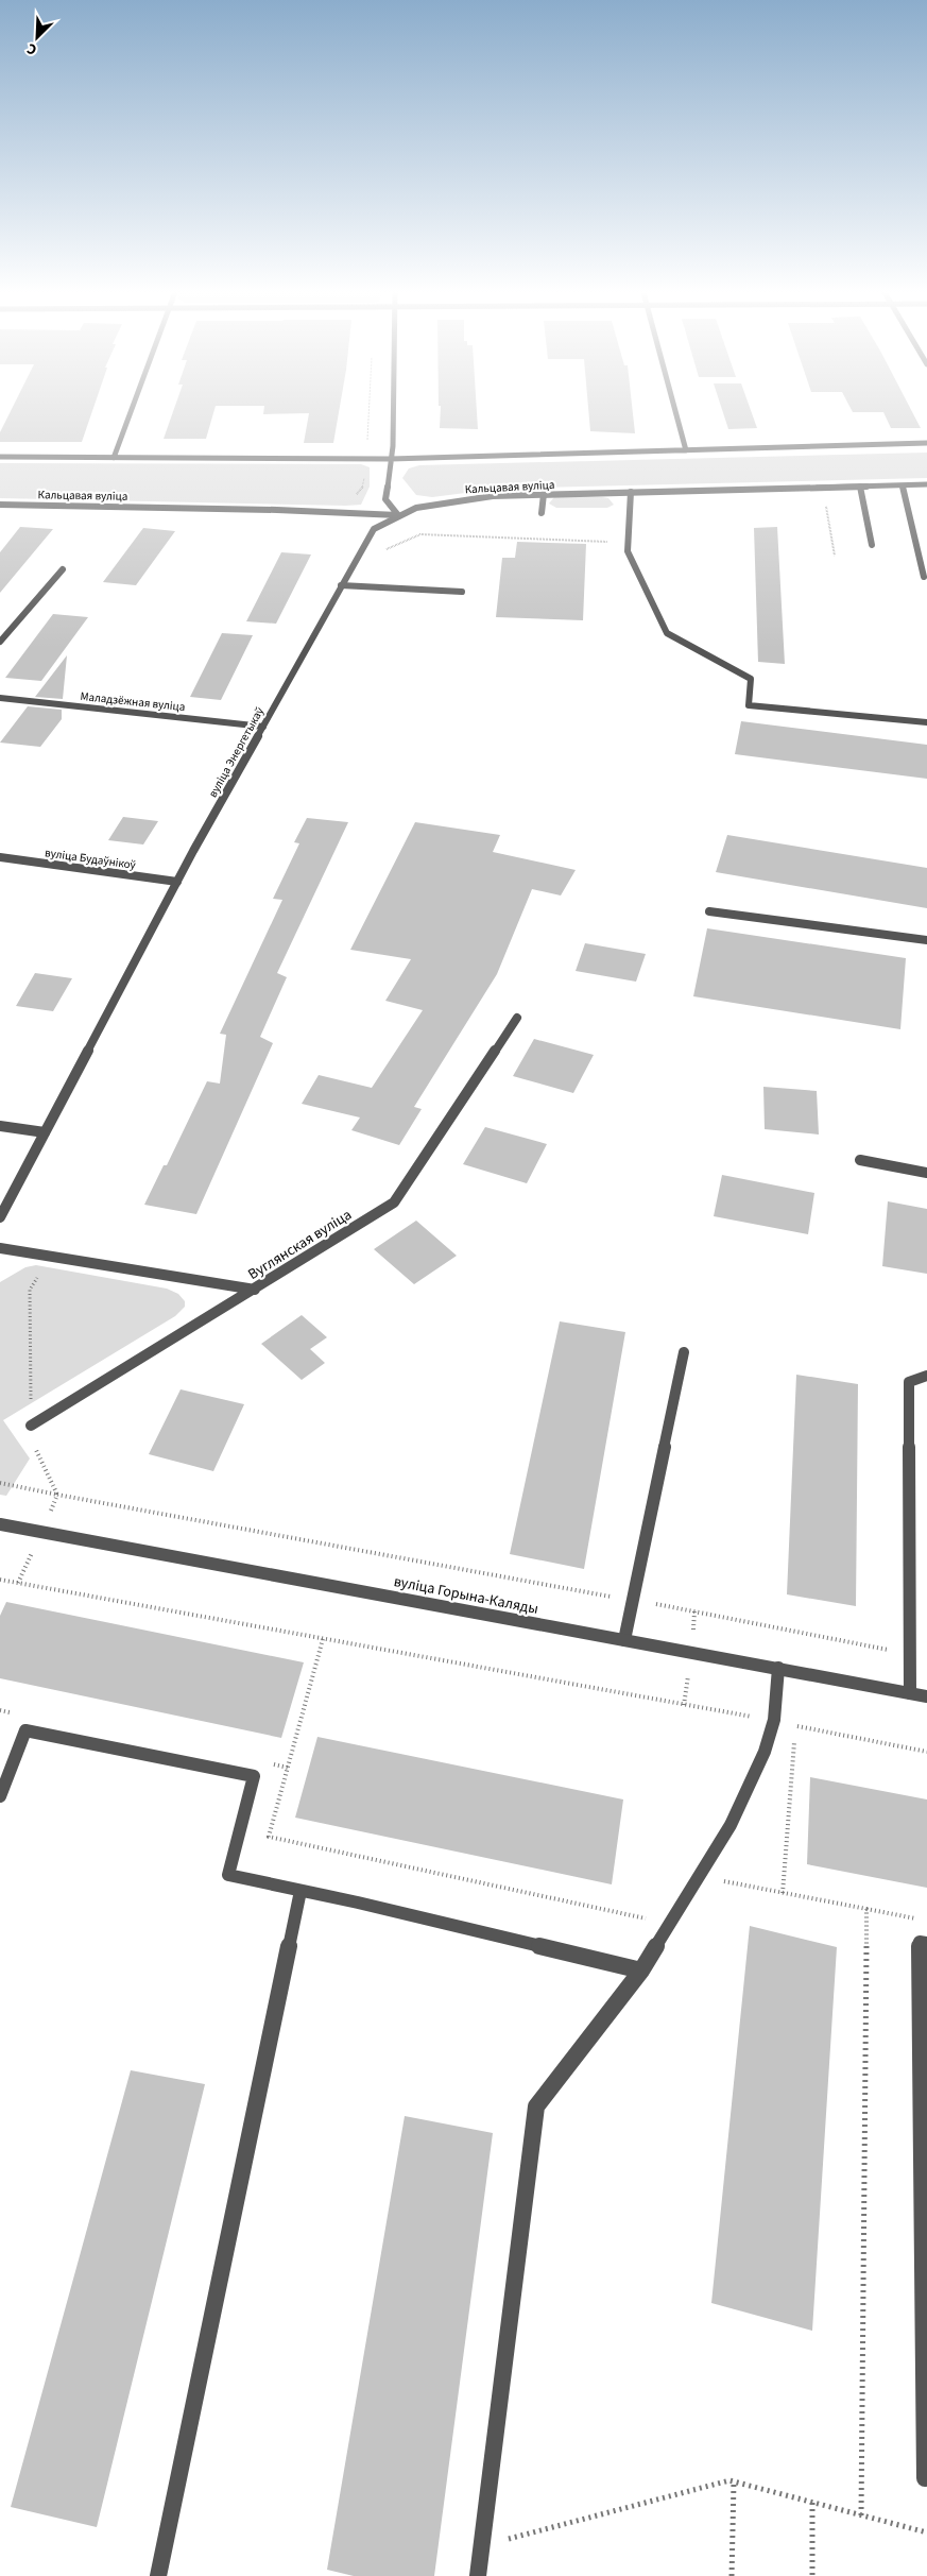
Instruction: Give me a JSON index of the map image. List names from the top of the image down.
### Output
{
  "streets": {
    "street": [
      "Кальцавая вуліца",
      "Маладзёжная вуліца",
      "вуліца Энергетыкаў",
      "вуліца Будаўнікоў",
      "Вуглянская вуліца",
      "вуліца Горына-Каляды"
    ]
  },
  "crossings": [
    ["Кальцавая вуліца", "вуліца Энергетыкаў"],
    ["Маладзёжная вуліца", "вуліца Энергетыкаў"],
    ["вуліца Энергетыкаў", "вуліца Будаўнікоў"]
  ],
  "north": "bottom left"
}
